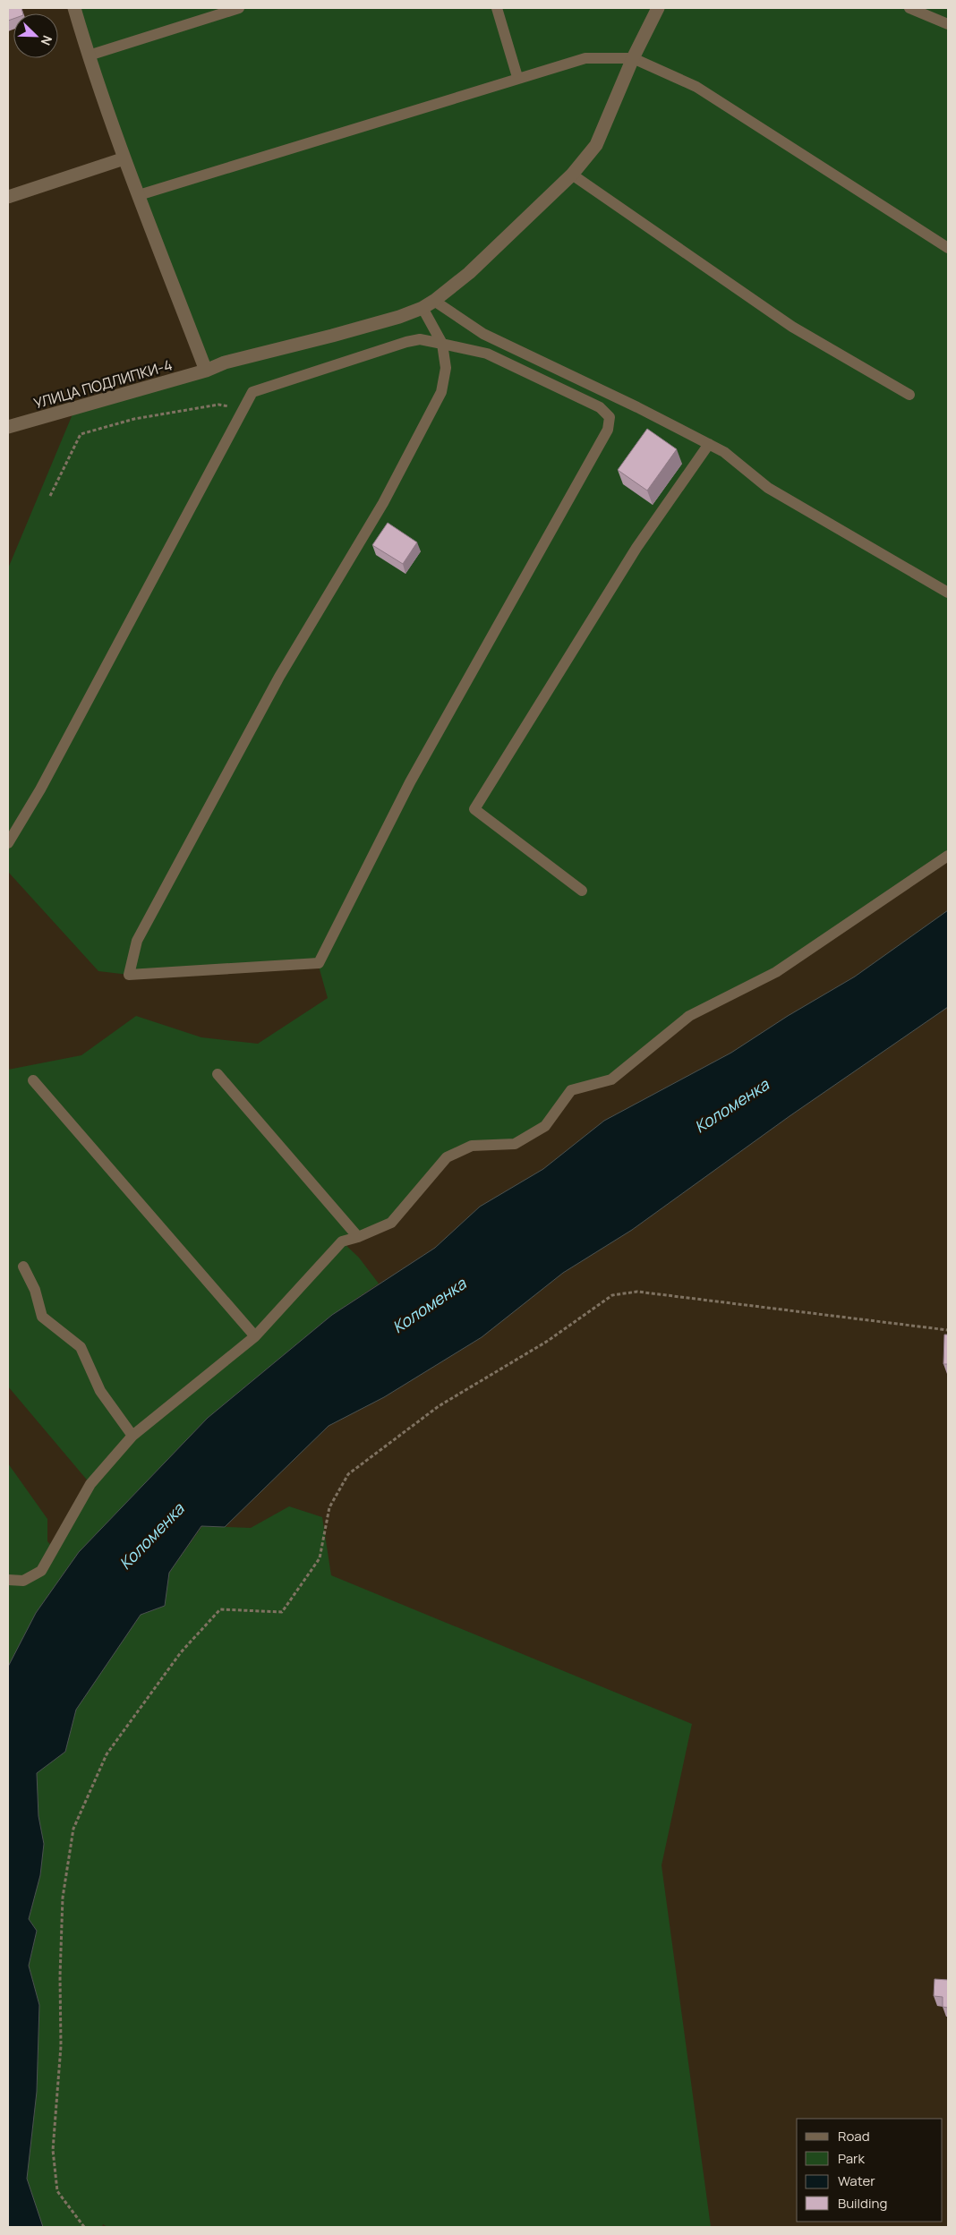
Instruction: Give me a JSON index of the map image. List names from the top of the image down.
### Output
{
  "streets": {
    "street": ["УЛИЦА ПОДЛИПКИ-4"]
  },
  "water": ["Коломенка"],
  "legend": [
    "Road",
    "Park",
    "Water",
    "Building"
  ],
  "north": "bottom right"
}
